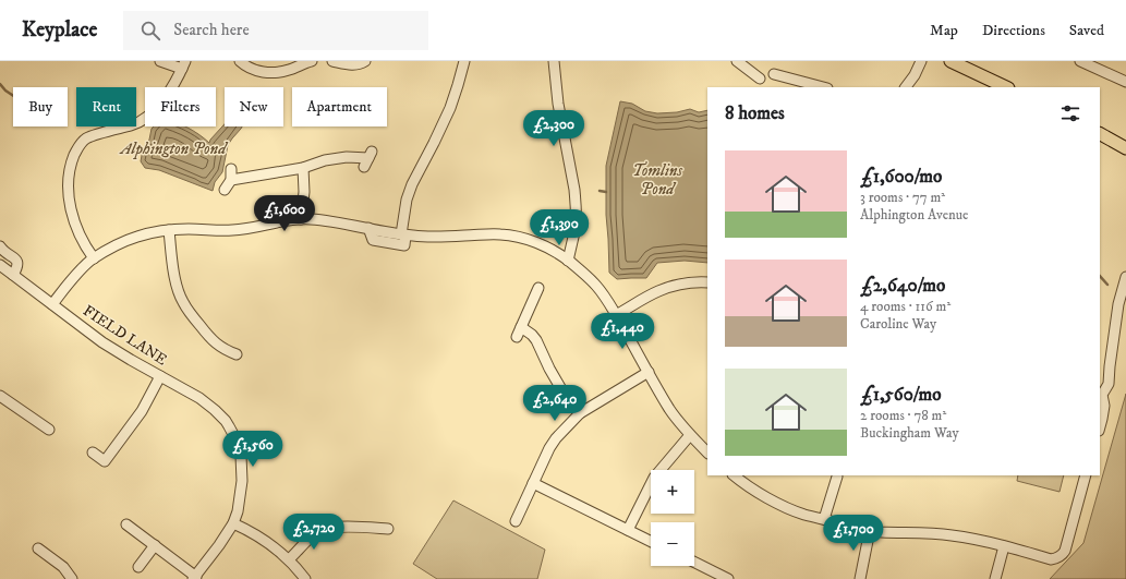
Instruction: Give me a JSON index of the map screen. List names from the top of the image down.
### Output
{
  "streets": {
    "street": ["FIELD LANE"]
  },
  "water": ["Alphington Pond", "Tomlins Pond"],
  "page": {
    "header": "Keyplace",
    "search": "Search here",
    "nav": ["Map", "Directions", "Saved"],
    "chip": [
      "Buy",
      "Rent",
      "Filters",
      "New",
      "Apartment"
    ],
    "heading": "8 homes",
    "price": [
      "£2,300",
      "£1,600",
      "£1,390",
      "£1,440",
      "£2,640",
      "£1,560",
      "£2,720",
      "£1,700"
    ],
    "list": [
      {
        "name": "£1,600/mo",
        "note": "3 rooms · 77 m² · Alphington Avenue"
      },
      {
        "name": "£2,640/mo",
        "note": "4 rooms · 116 m² · Caroline Way"
      },
      {
        "name": "£1,560/mo",
        "note": "2 rooms · 78 m² · Buckingham Way"
      }
    ],
    "map_buttons": ["+", "−"]
  }
}
